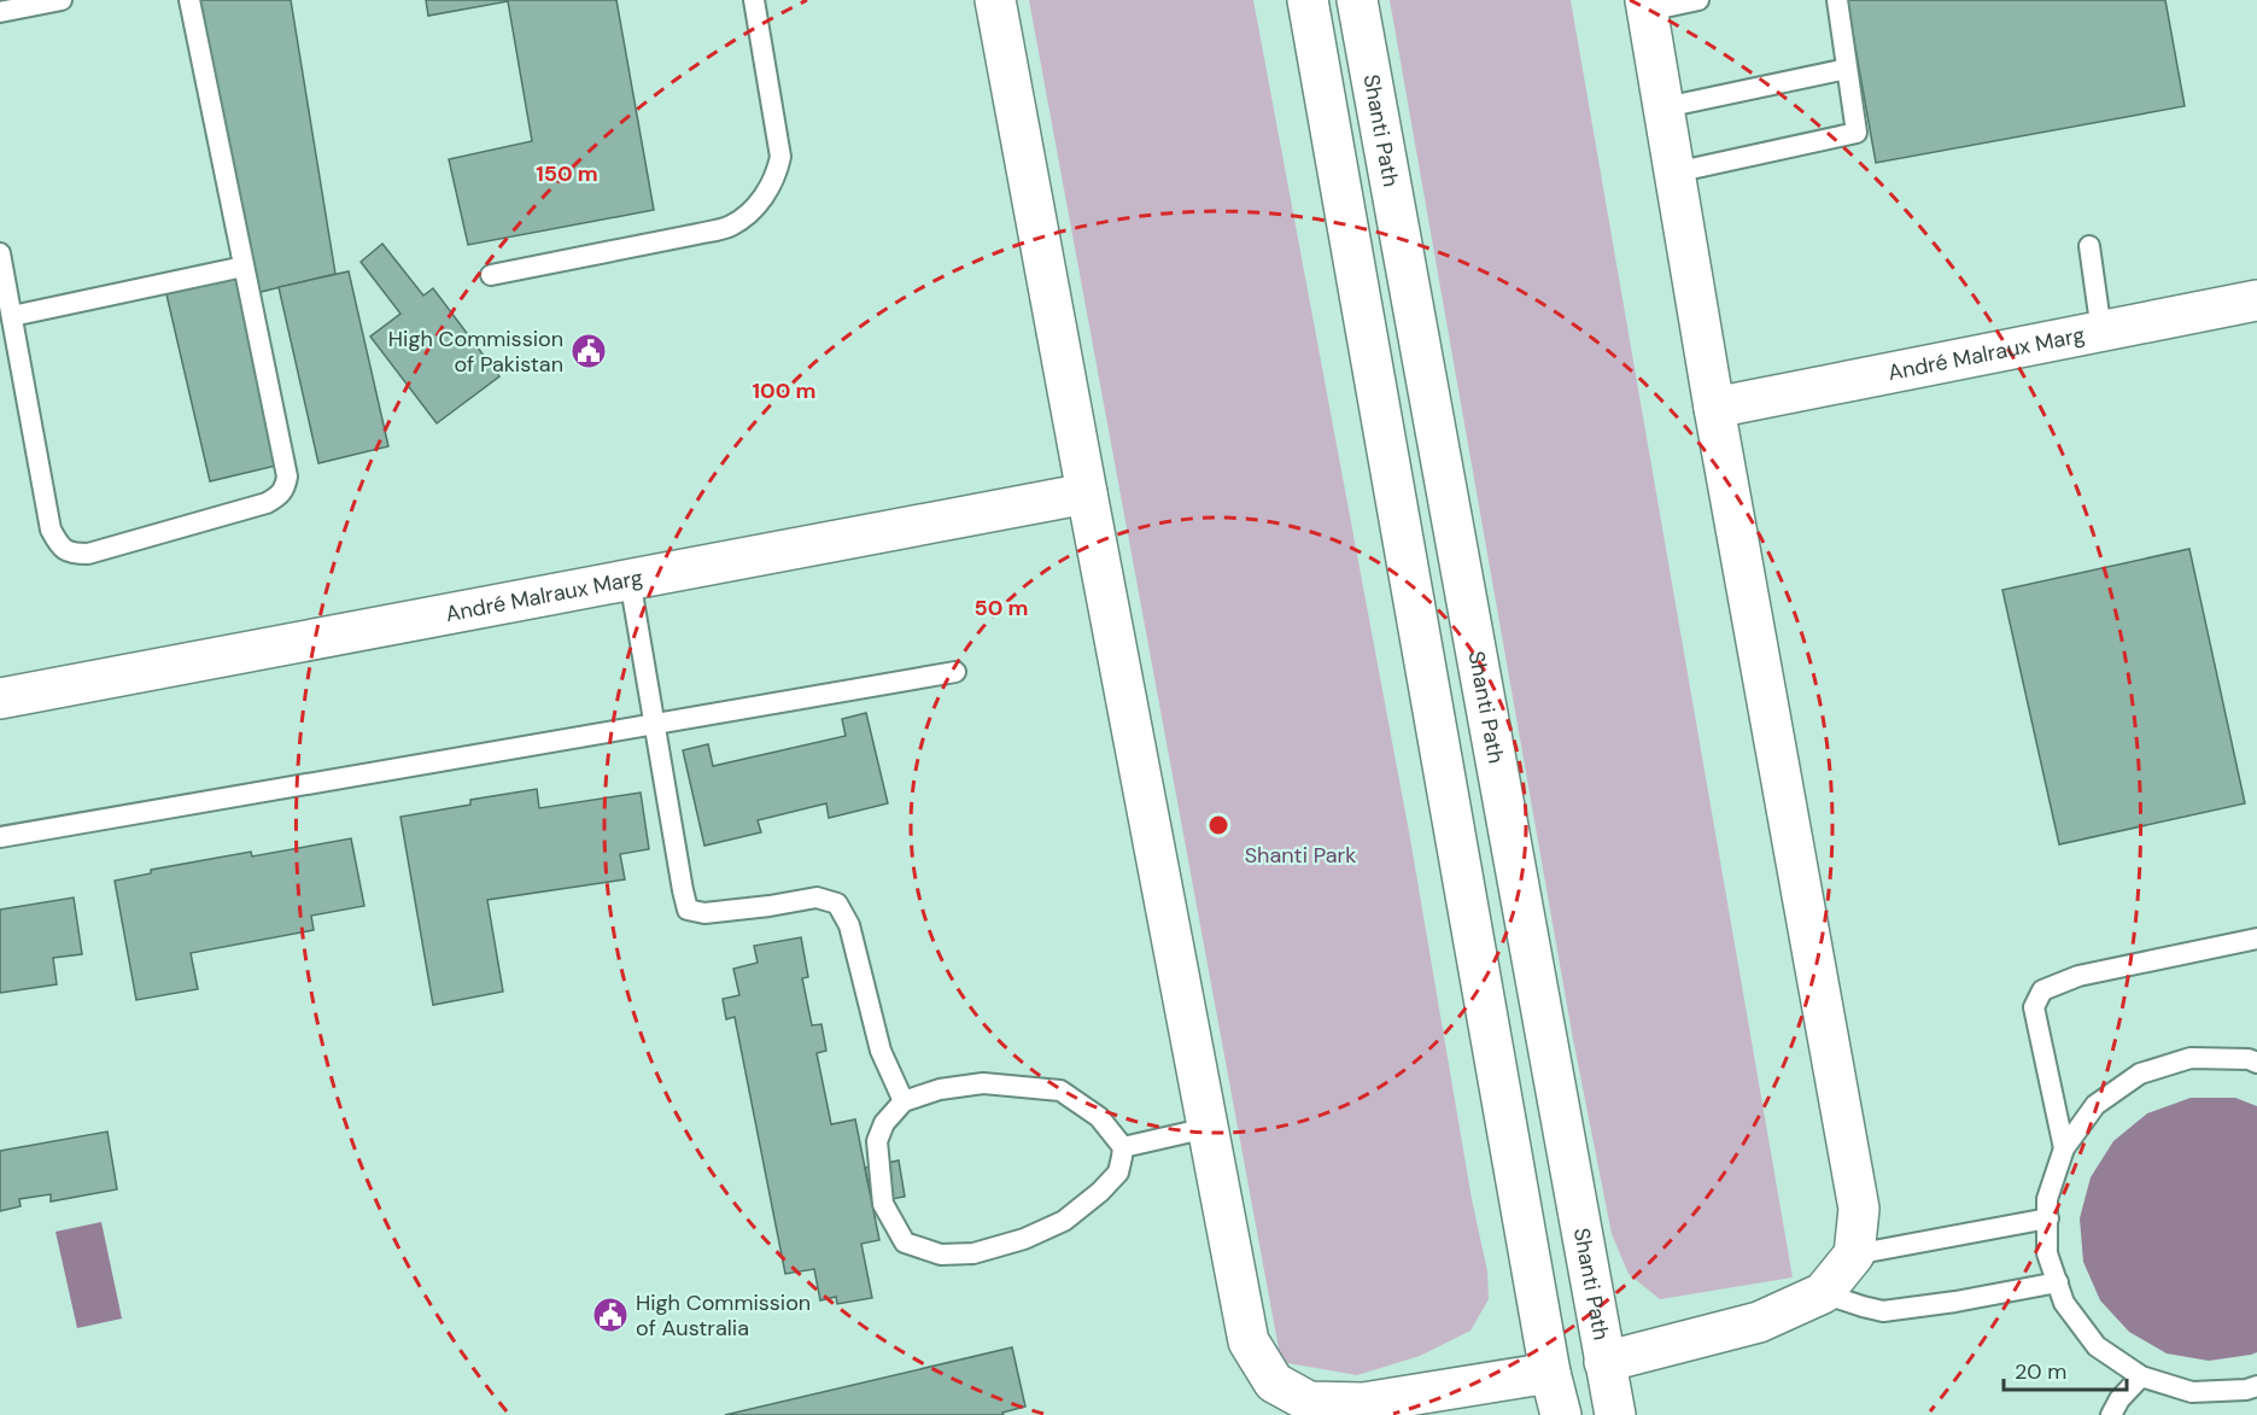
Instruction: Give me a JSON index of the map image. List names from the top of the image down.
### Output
{
  "streets": {
    "street": ["Shanti Path", "André Malraux Marg"]
  },
  "parks": ["Shanti Park"],
  "places": {
    "public building": ["High Commission of Pakistan", "High Commission of Australia"]
  },
  "scale_bar": "20 m",
  "rings": ["150 m", "100 m", "50 m"]
}
